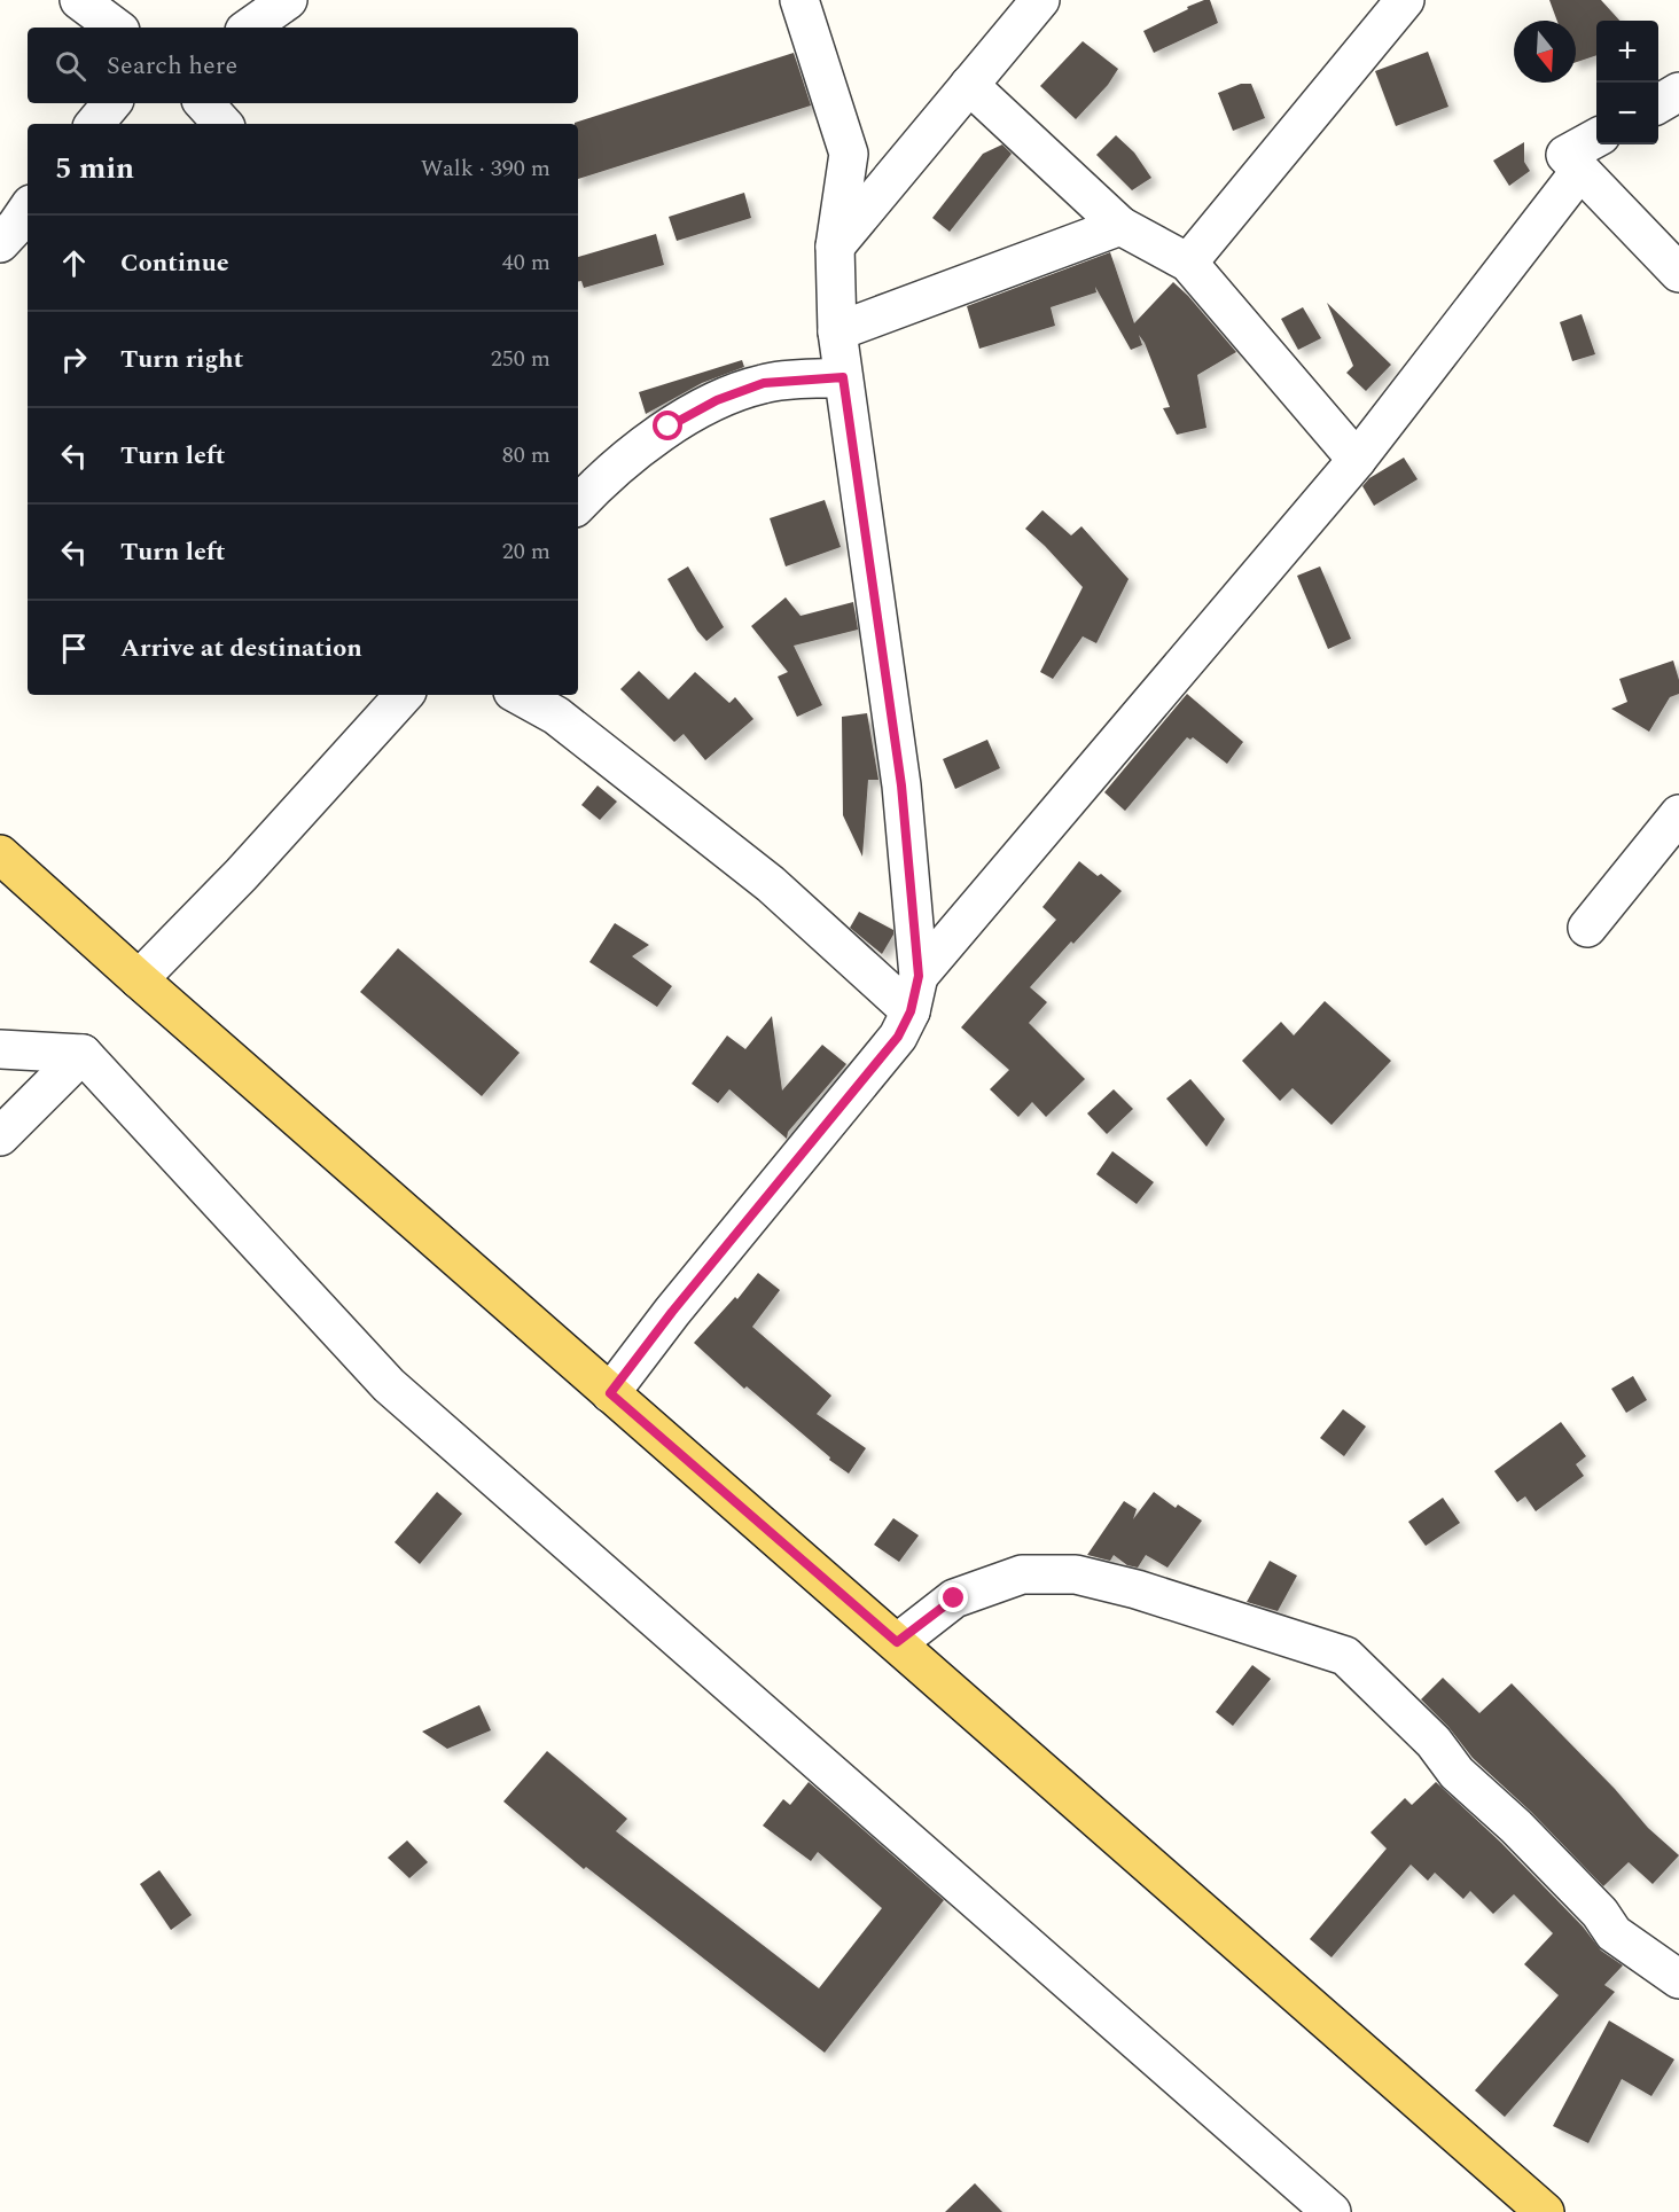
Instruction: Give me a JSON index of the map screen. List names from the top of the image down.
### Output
{
  "north": "bottom",
  "page": {
    "map_buttons": ["+", "−"],
    "search": "Search here",
    "heading": ["5 min", "Walk · 390 m"],
    "list": [
      ["Continue", "40 m"],
      ["Turn right", "250 m"],
      ["Turn left", "80 m"],
      ["Turn left", "20 m"],
      "Arrive at destination"
    ]
  }
}
